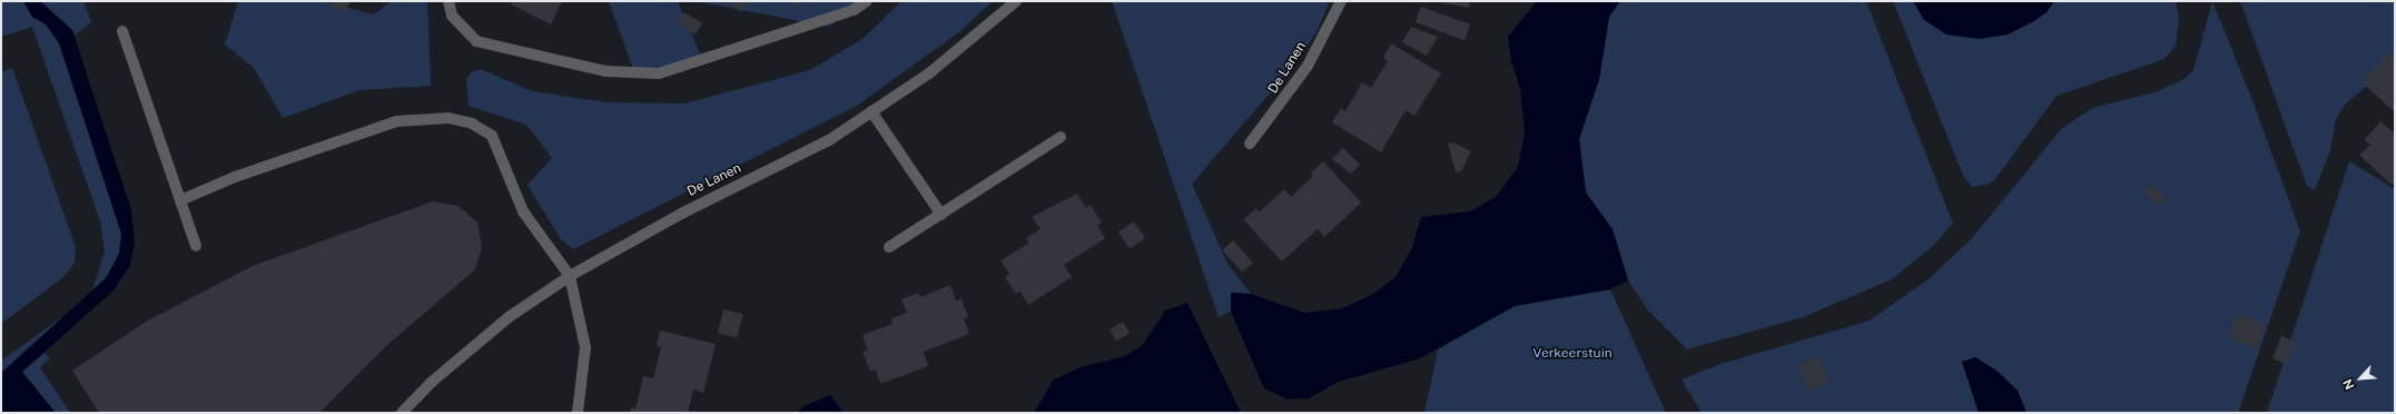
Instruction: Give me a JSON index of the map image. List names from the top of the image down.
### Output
{
  "streets": {
    "street": ["De Lanen"]
  },
  "parks": ["Verkeerstuin"],
  "north": "bottom left"
}
